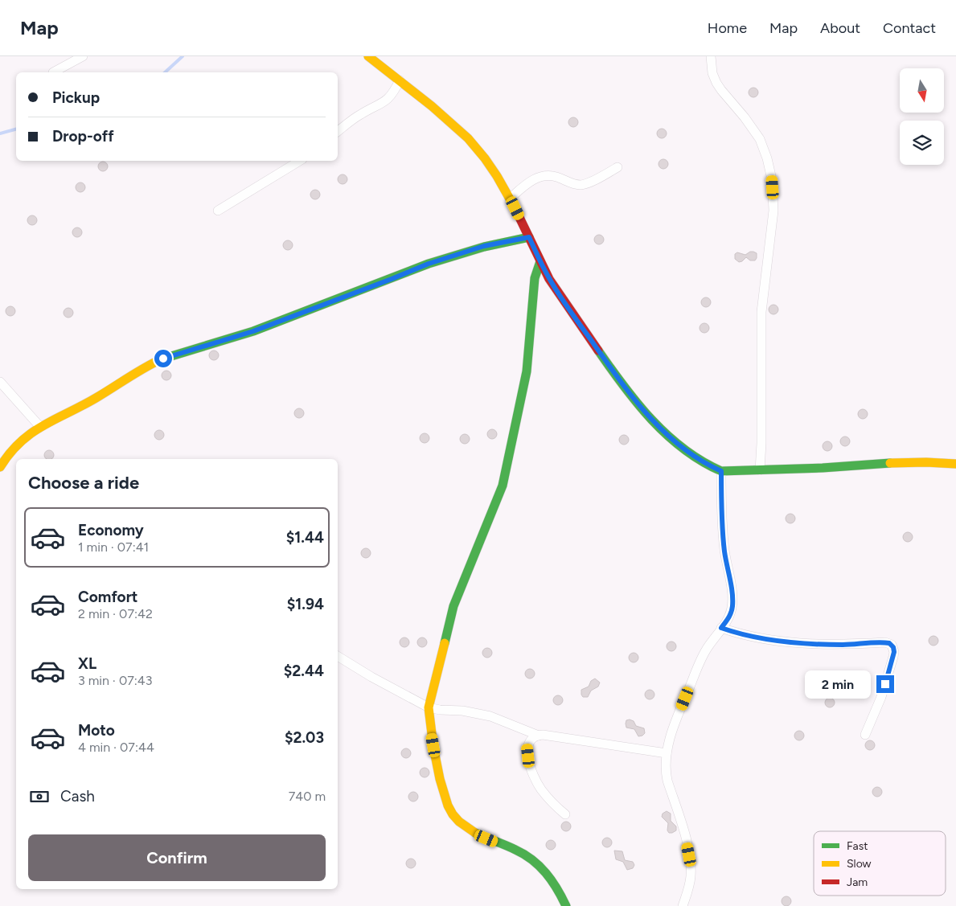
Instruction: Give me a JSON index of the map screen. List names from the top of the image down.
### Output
{
  "legend": ["Fast", "Slow", "Jam"],
  "north": "bottom",
  "page": {
    "header": "Map",
    "nav": [
      "Home",
      "Map",
      "About",
      "Contact"
    ],
    "banner": ["Pickup", "Drop-off"],
    "heading": "Choose a ride",
    "list": [
      {
        "name": "Economy",
        "note": "1 min · 07:41",
        "value": "$1.44"
      },
      {
        "name": "Comfort",
        "note": "2 min · 07:42",
        "value": "$1.94"
      },
      {
        "name": "XL",
        "note": "3 min · 07:43",
        "value": "$2.44"
      },
      {
        "name": "Moto",
        "note": "4 min · 07:44",
        "value": "$2.03"
      }
    ],
    "bubble": "2 min",
    "pay": ["Cash", "740 m"],
    "buttons": "Confirm"
  }
}
